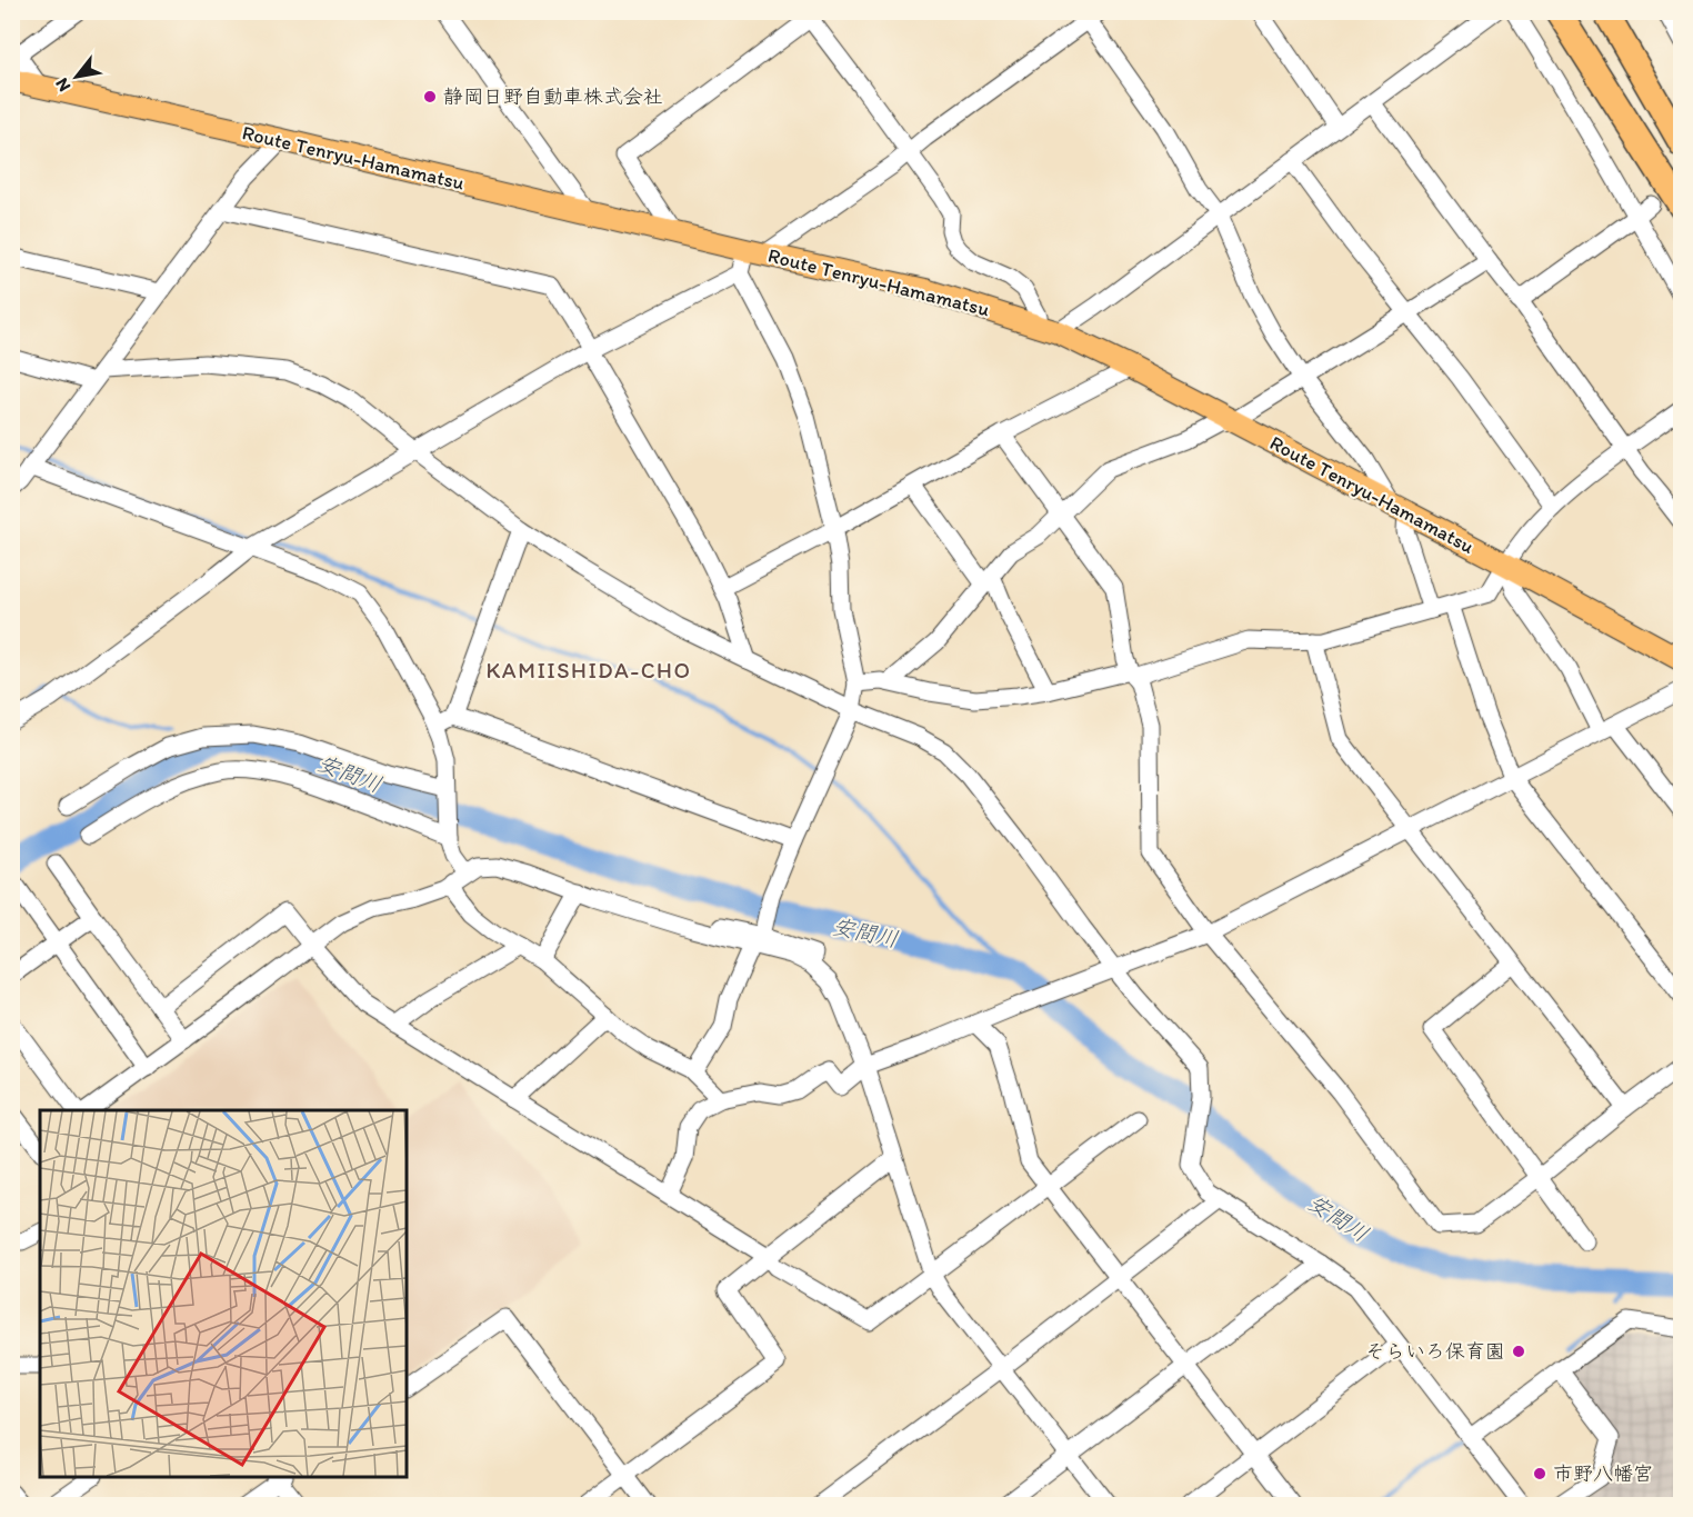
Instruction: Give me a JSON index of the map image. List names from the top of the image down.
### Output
{
  "streets": {
    "main road": ["Route Tenryu-Hamamatsu"]
  },
  "districts": ["KAMIISHIDA-CHO"],
  "water": ["安間川"],
  "places": ["静岡日野自動車株式会社", "そらいろ保育園", "市野八幡宮"],
  "north": "bottom left"
}
